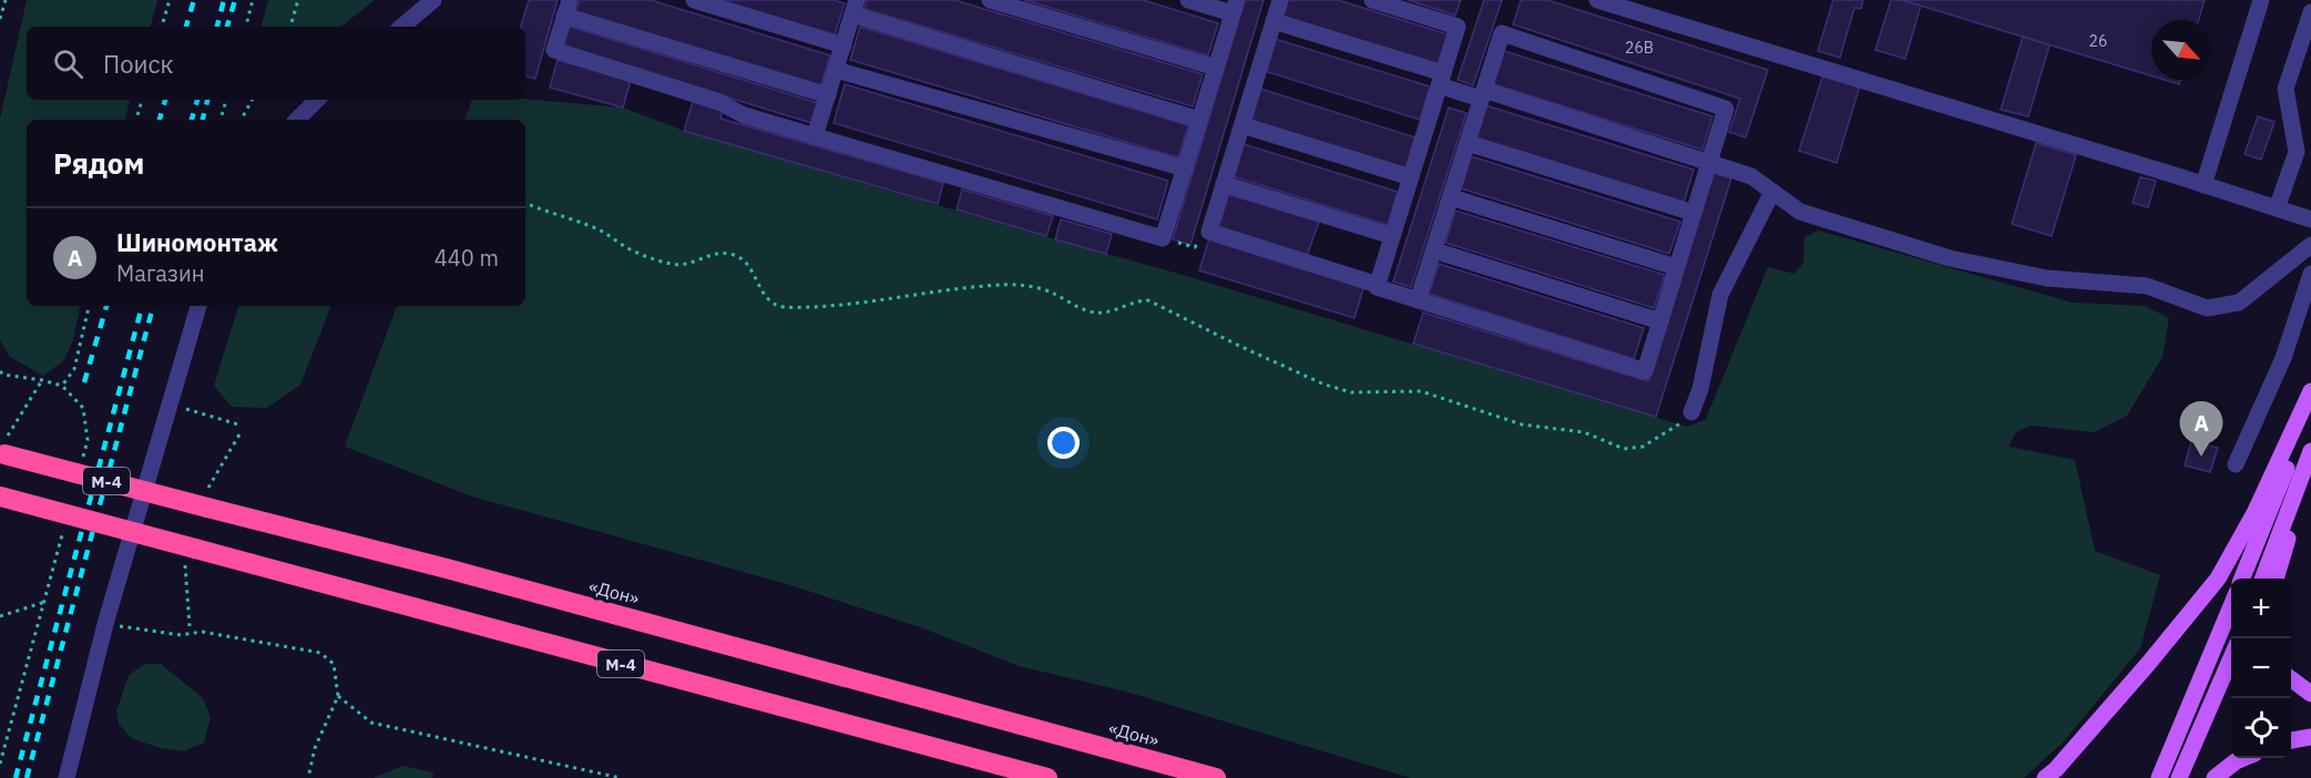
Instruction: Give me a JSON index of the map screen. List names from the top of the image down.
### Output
{
  "streets": {
    "highway": ["М-4", "«Дон»"]
  },
  "house_numbers": ["26", "26В"],
  "north": "bottom right",
  "page": {
    "search": "Поиск",
    "heading": "Рядом",
    "list": [
      {
        "mark": "A",
        "name": "Шиномонтаж",
        "note": "Магазин",
        "value": "440 m"
      }
    ],
    "pins": "A",
    "map_buttons": ["+", "−"]
  }
}
